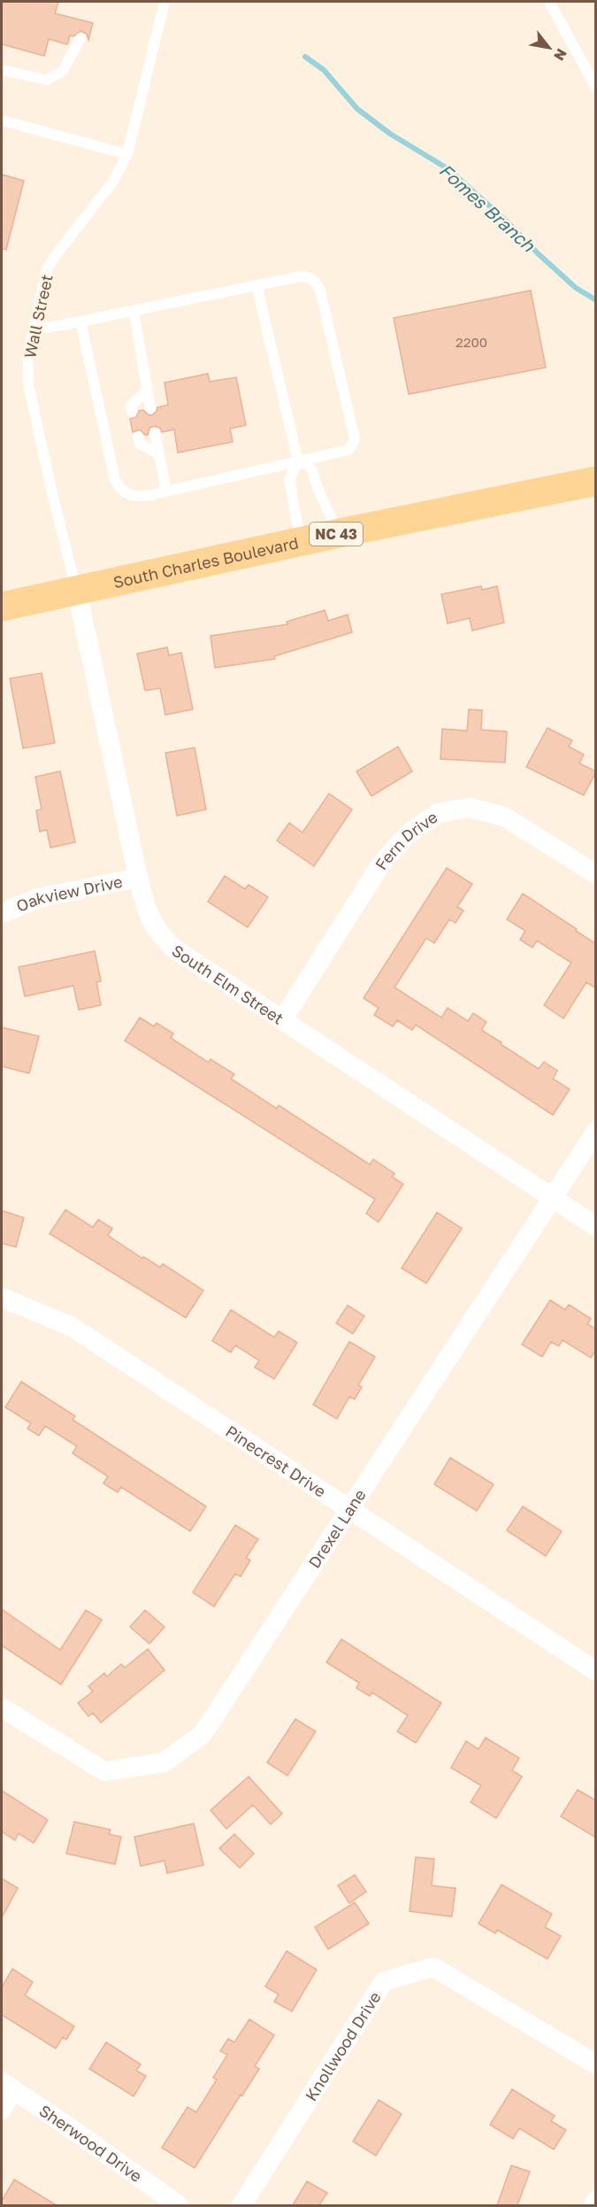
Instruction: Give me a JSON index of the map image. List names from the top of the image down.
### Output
{
  "streets": {
    "main road": ["NC 43", "South Charles Boulevard"],
    "street": [
      "Fern Drive",
      "Oakview Drive",
      "South Elm Street",
      "Pinecrest Drive",
      "Drexel Lane",
      "Knollwood Drive",
      "Sherwood Drive"
    ],
    "lane": ["Wall Street"]
  },
  "crossings": [
    ["Wall Street", "South Charles Boulevard"],
    ["Wall Street", "South Elm Street"],
    ["South Charles Boulevard", "South Elm Street"],
    ["Fern Drive", "South Elm Street"],
    ["Oakview Drive", "South Elm Street"],
    ["South Elm Street", "Drexel Lane"],
    ["Pinecrest Drive", "Drexel Lane"]
  ],
  "water": ["Fomes Branch"],
  "house_numbers": ["2200"],
  "north": "bottom right"
}
